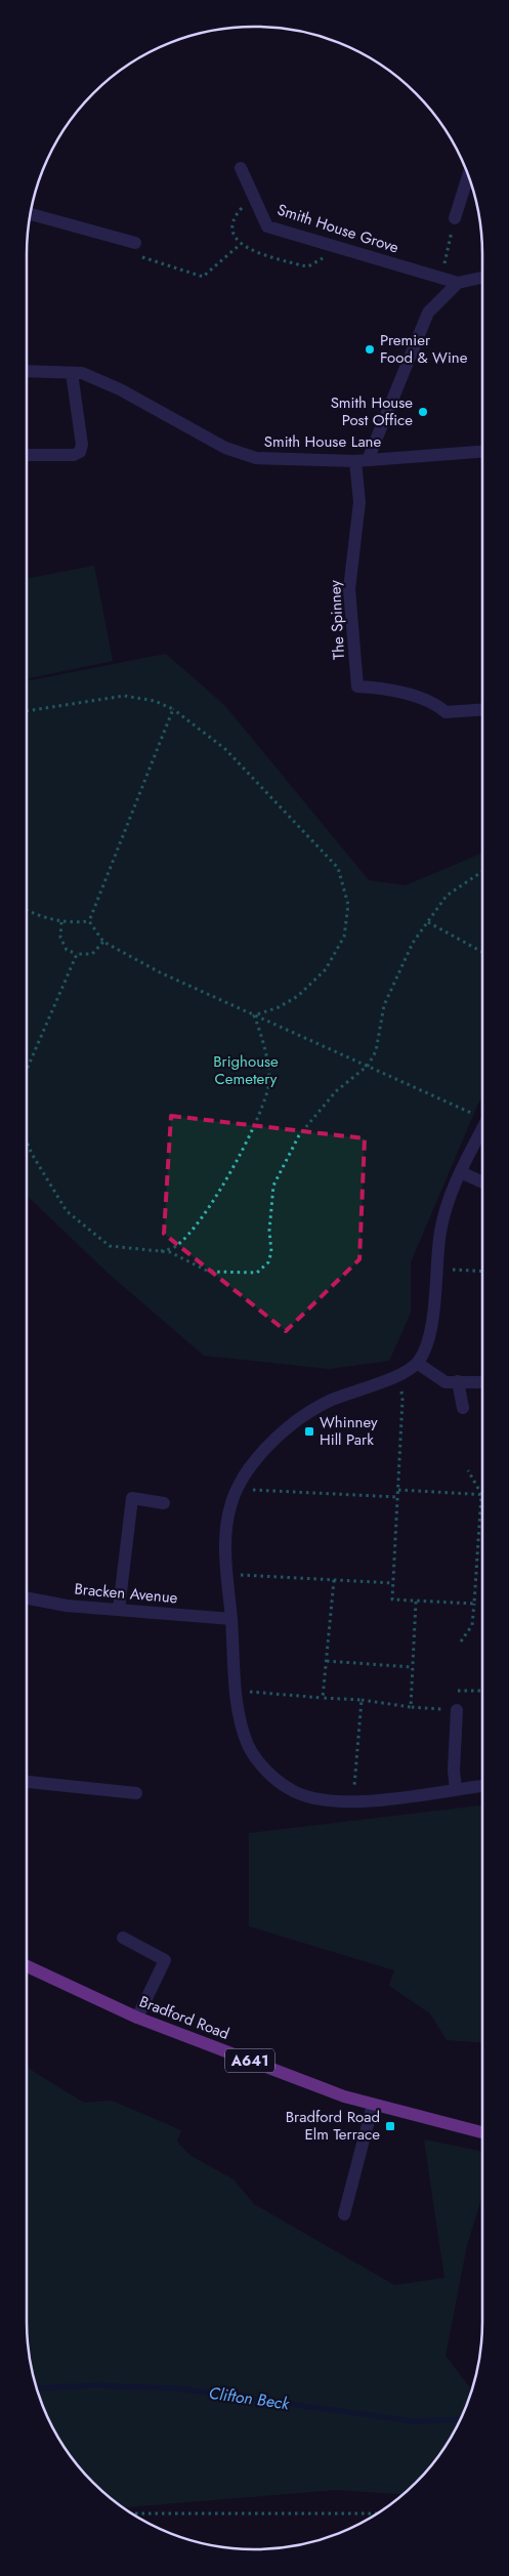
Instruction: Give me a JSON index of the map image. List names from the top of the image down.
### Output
{
  "streets": {
    "main road": ["Bradford Road", "A641"],
    "street": [
      "Smith House Grove",
      "Smith House Lane",
      "The Spinney",
      "Bracken Avenue"
    ]
  },
  "crossings": [
    ["Smith House Lane", "The Spinney"]
  ],
  "water": ["Clifton Beck"],
  "parks": ["Brighouse Cemetery"],
  "places": {
    "other": ["Premier Food & Wine", "Smith House Post Office"],
    "transit": ["Whinney Hill Park", "Bradford Road Elm Terrace"]
  }
}
